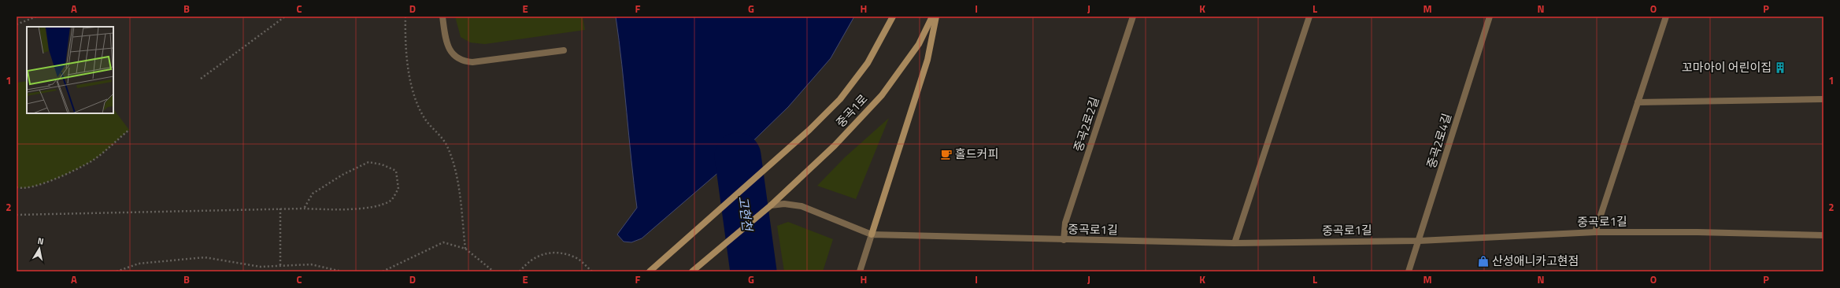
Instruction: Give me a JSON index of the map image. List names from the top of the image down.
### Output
{
  "streets": {
    "street": [
      "중곡1로",
      "중곡2로2길",
      "중곡2로4길",
      "중곡로1길"
    ]
  },
  "crossings": [
    ["중곡2로2길", "중곡로1길"],
    ["중곡2로4길", "중곡로1길"]
  ],
  "water": ["고현천"],
  "places": {
    "building": ["꼬마아이 어린이집"],
    "cafe": ["홀드커피"],
    "shop": ["산성애니카고현점"]
  },
  "north": "top",
  "grid": {
    "columns": [
      "A",
      "B",
      "C",
      "D",
      "E",
      "F",
      "G",
      "H",
      "I",
      "J",
      "K",
      "L",
      "M",
      "N",
      "O",
      "P"
    ],
    "rows": ["1", "2"]
  }
}
